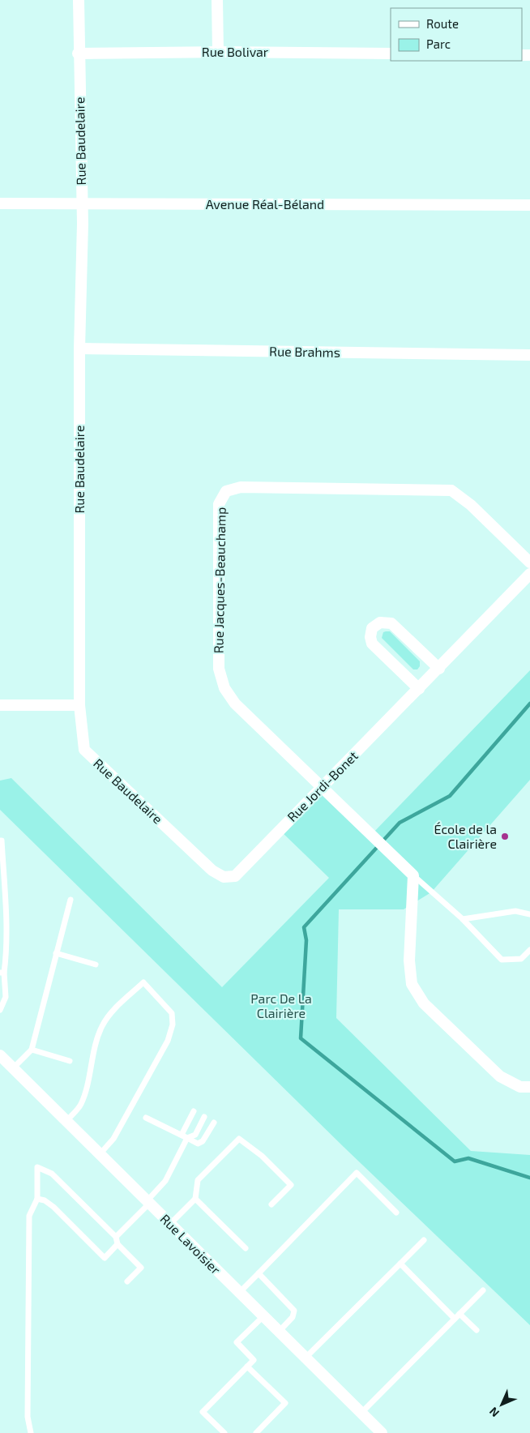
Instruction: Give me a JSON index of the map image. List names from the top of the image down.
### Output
{
  "streets": {
    "street": [
      "Rue Bolivar",
      "Rue Baudelaire",
      "Avenue Réal-Béland",
      "Rue Brahms",
      "Rue Jacques-Beauchamp",
      "Rue Jordi-Bonet",
      "Rue Lavoisier"
    ]
  },
  "crossings": [
    ["Rue Bolivar", "Rue Baudelaire"],
    ["Rue Baudelaire", "Avenue Réal-Béland"],
    ["Rue Baudelaire", "Rue Brahms"],
    ["Rue Baudelaire", "Rue Jordi-Bonet"],
    ["Rue Jacques-Beauchamp", "Rue Jordi-Bonet"]
  ],
  "parks": ["Parc De La Clairière"],
  "places": ["École de la Clairière"],
  "legend": ["Route", "Parc"],
  "north": "bottom left"
}
